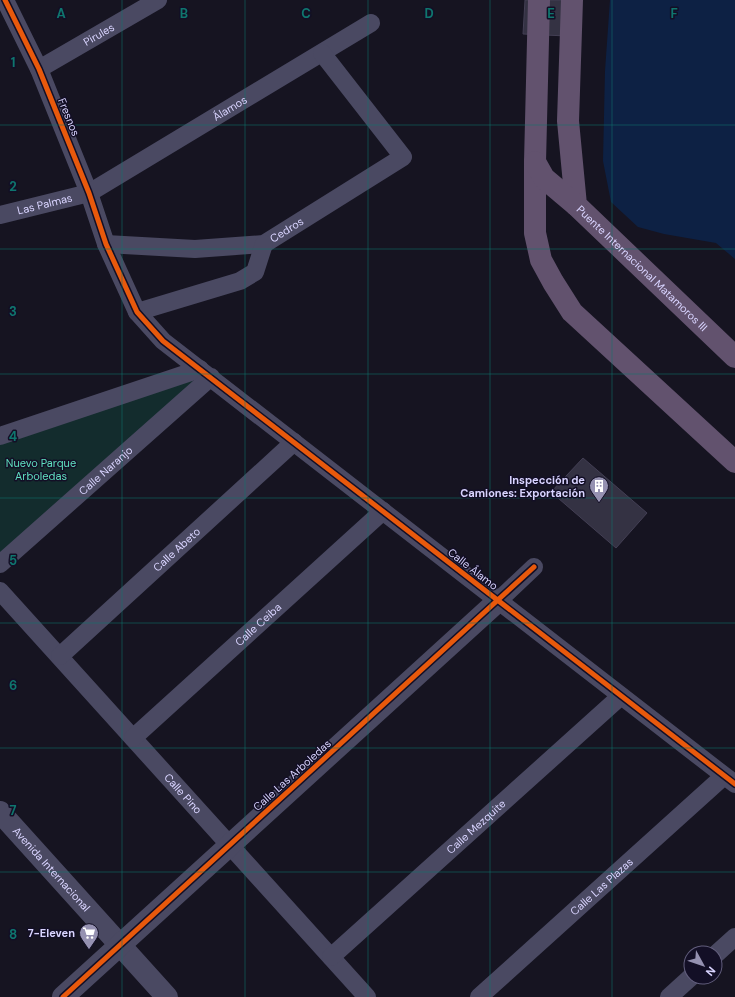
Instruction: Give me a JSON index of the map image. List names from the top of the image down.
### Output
{
  "streets": {
    "highway": ["Puente Internacional Matamoros III"],
    "street": [
      "Pirules",
      "Álamos",
      "Fresnos",
      "Las Palmas",
      "Cedros",
      "Calle Naranjo",
      "Calle Abeto",
      "Calle Álamo",
      "Calle Ceiba",
      "Calle Las Arboledas",
      "Calle Pino",
      "Calle Mezquite",
      "Avenida Internacional",
      "Calle Las Plazas"
    ]
  },
  "crossings": [
    ["Pirules", "Fresnos"],
    ["Álamos", "Fresnos"],
    ["Álamos", "Las Palmas"],
    ["Álamos", "Cedros"],
    ["Fresnos", "Las Palmas"],
    ["Fresnos", "Cedros"],
    ["Fresnos", "Calle Álamo"],
    ["Calle Naranjo", "Calle Álamo"],
    ["Calle Abeto", "Calle Álamo"],
    ["Calle Abeto", "Calle Pino"],
    ["Calle Álamo", "Calle Ceiba"],
    ["Calle Álamo", "Calle Las Arboledas"],
    ["Calle Álamo", "Calle Mezquite"],
    ["Calle Álamo", "Calle Las Plazas"],
    ["Calle Ceiba", "Calle Pino"],
    ["Calle Las Arboledas", "Calle Pino"],
    ["Calle Las Arboledas", "Avenida Internacional"],
    ["Calle Pino", "Calle Mezquite"]
  ],
  "parks": ["Nuevo Parque Arboledas"],
  "places": {
    "building": ["Inspección de Camiones: Exportación"],
    "supermarket": ["7-Eleven"]
  },
  "north": "bottom right",
  "grid": {
    "columns": [
      "A",
      "B",
      "C",
      "D",
      "E",
      "F"
    ],
    "rows": [
      "1",
      "2",
      "3",
      "4",
      "5",
      "6",
      "7",
      "8"
    ]
  }
}
